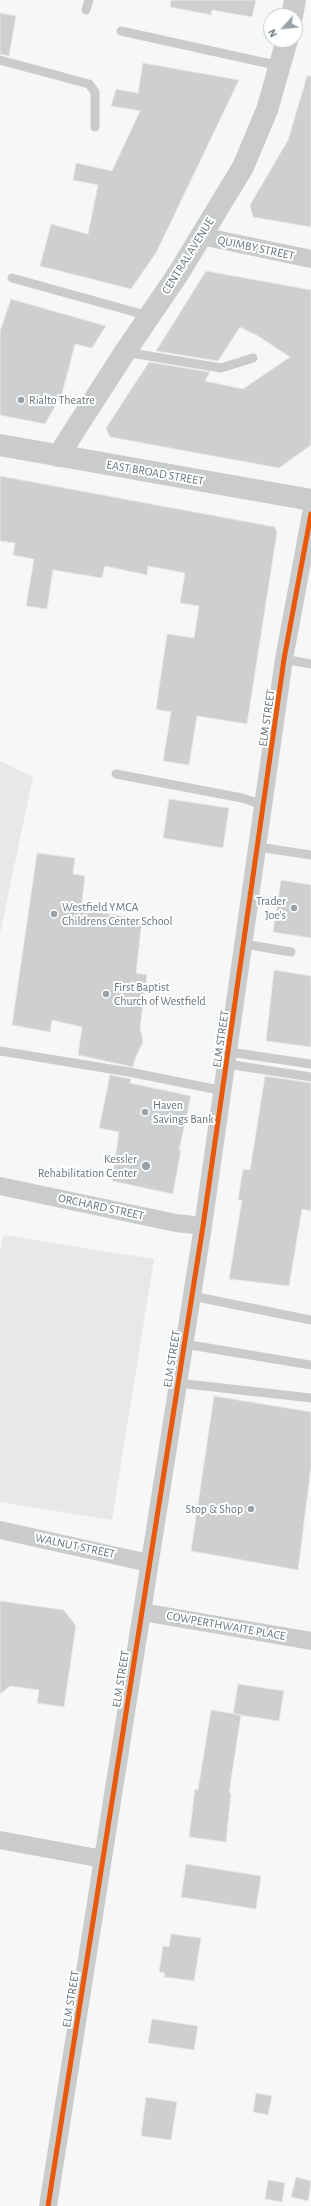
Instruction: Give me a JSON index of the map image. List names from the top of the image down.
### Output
{
  "streets": {
    "street": [
      "QUIMBY STREET",
      "CENTRAL AVENUE",
      "EAST BROAD STREET",
      "ELM STREET",
      "ORCHARD STREET",
      "WALNUT STREET",
      "COWPERTHWAITE PLACE"
    ]
  },
  "crossings": [
    ["QUIMBY STREET", "CENTRAL AVENUE"],
    ["CENTRAL AVENUE", "EAST BROAD STREET"],
    ["ELM STREET", "ORCHARD STREET"],
    ["ELM STREET", "WALNUT STREET"],
    ["ELM STREET", "COWPERTHWAITE PLACE"]
  ],
  "places": [
    "Rialto Theatre",
    "Trader Joe's",
    "Westfield YMCA Childrens Center School",
    "First Baptist Church of Westfield",
    "Haven Savings Bank",
    "Kessler Rehabilitation Center",
    "Stop & Shop"
  ],
  "north": "bottom left"
}
